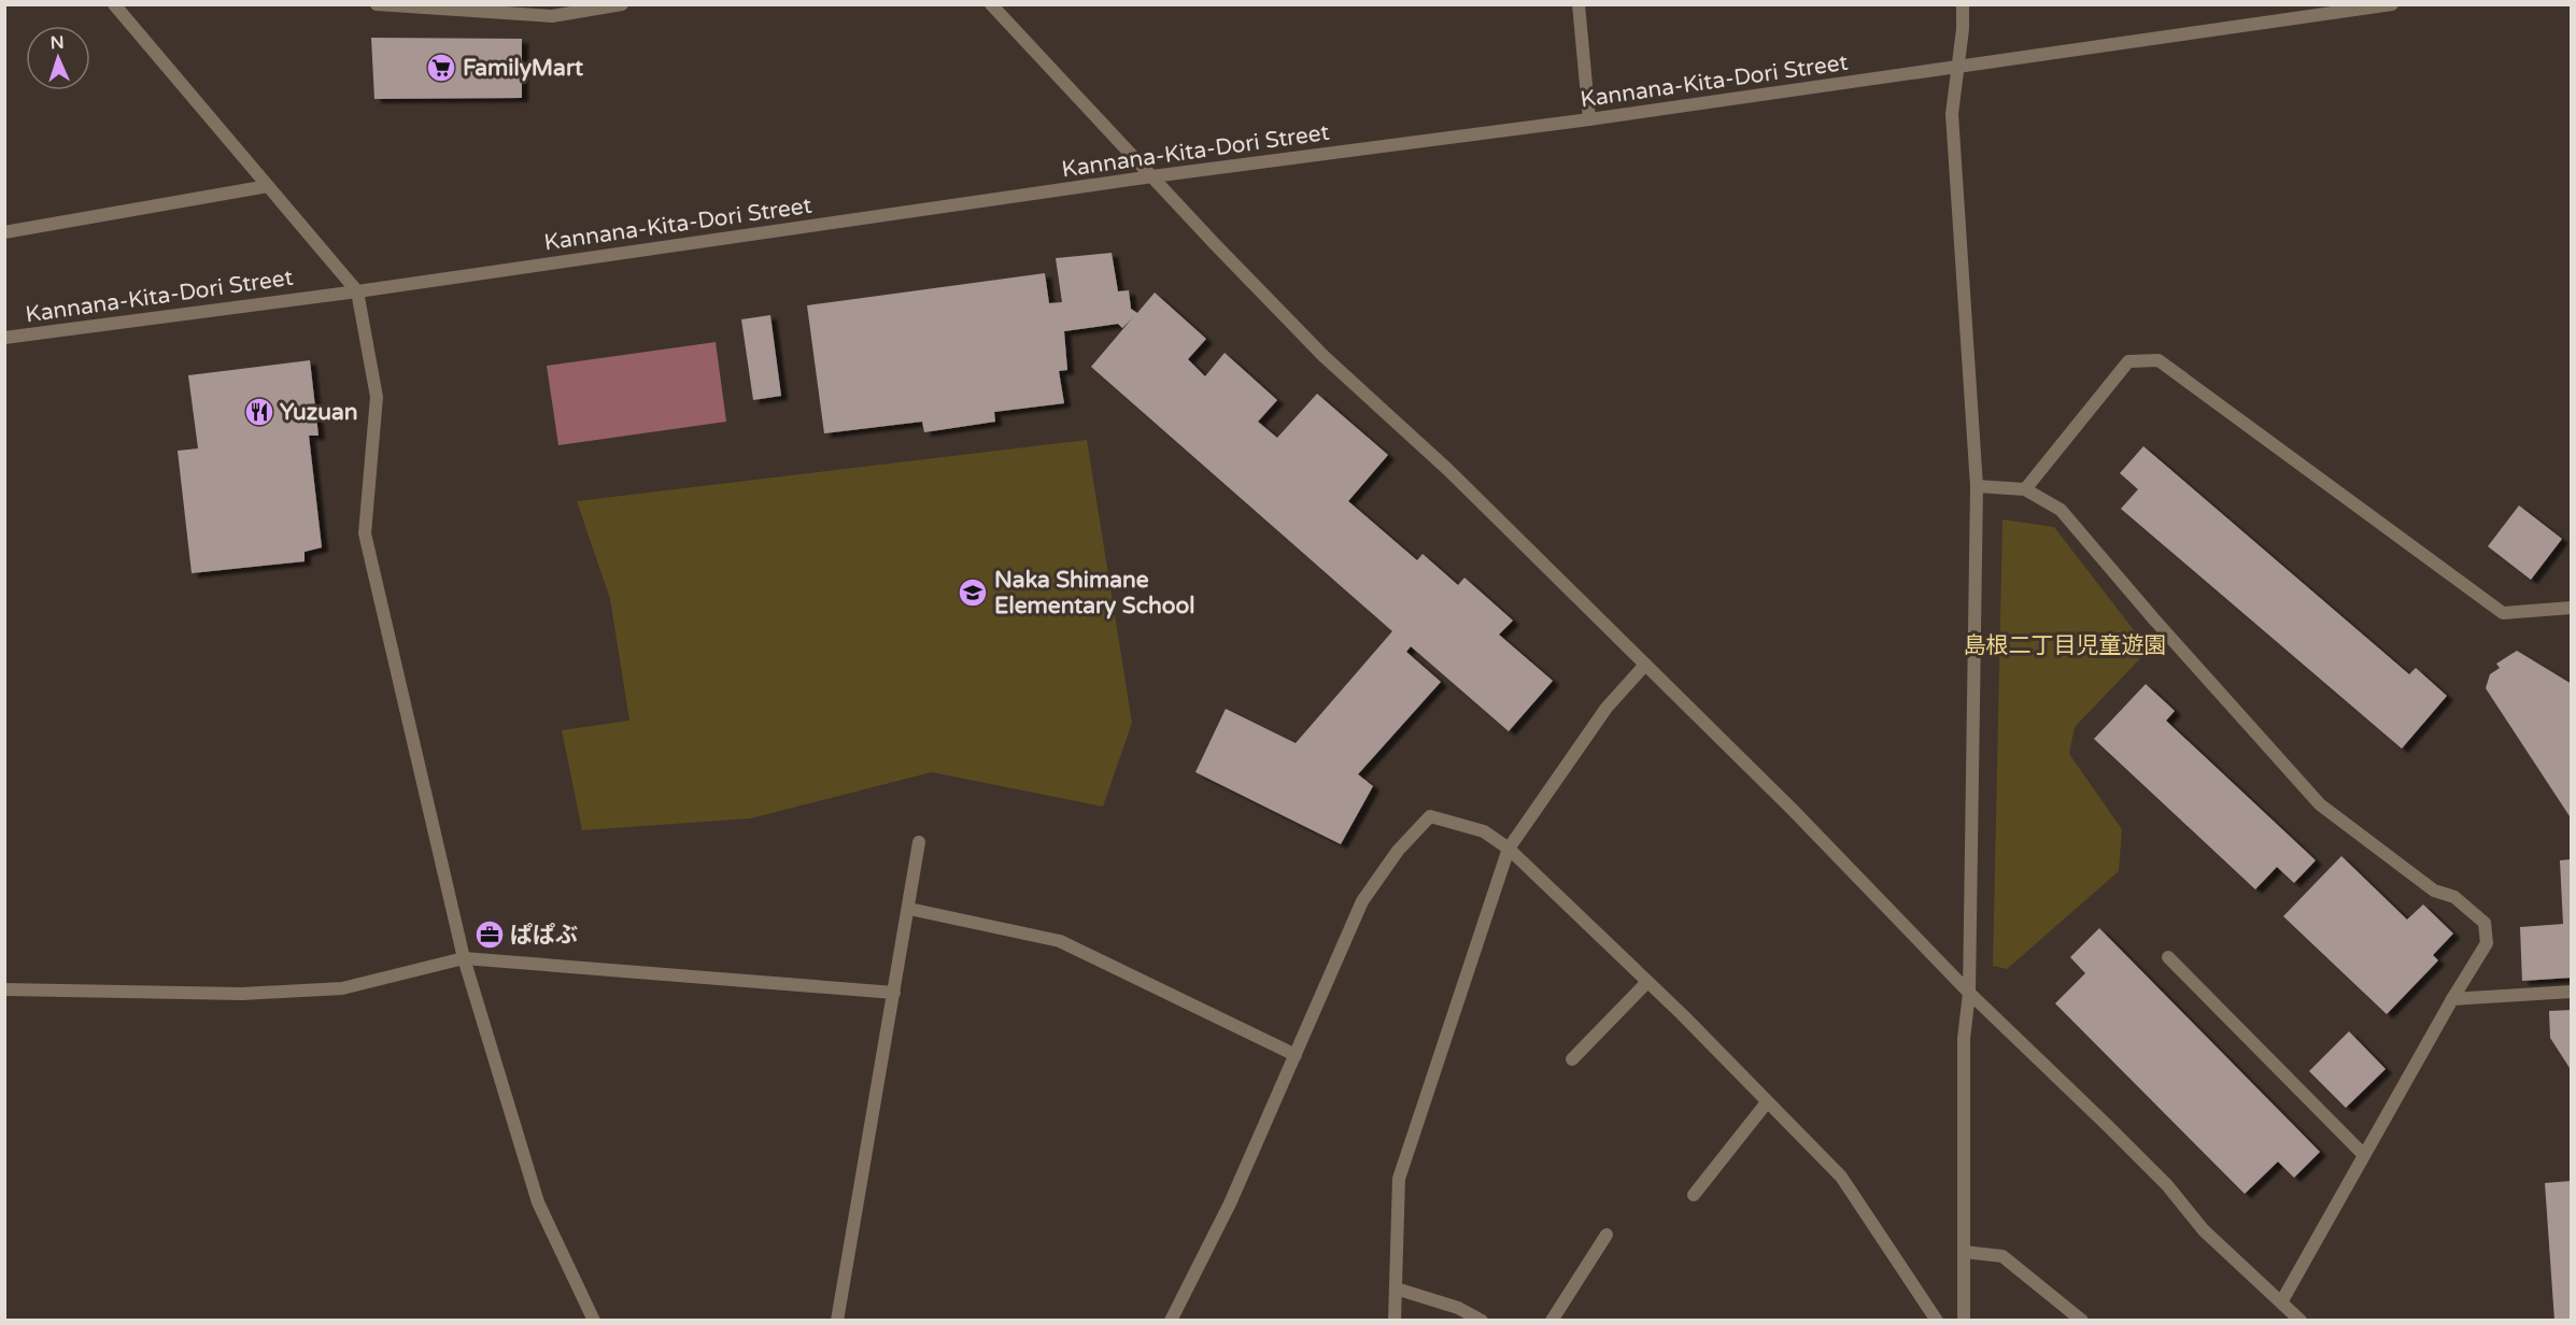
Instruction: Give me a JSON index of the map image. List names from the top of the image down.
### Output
{
  "streets": {
    "street": ["Kannana-Kita-Dori Street"]
  },
  "parks": ["島根二丁目児童遊園"],
  "places": {
    "supermarket": ["FamilyMart"],
    "restaurant": ["Yuzuan"],
    "school or university": ["Naka Shimane Elementary School"],
    "office": ["ぱぱぶ"]
  },
  "north": "top"
}
